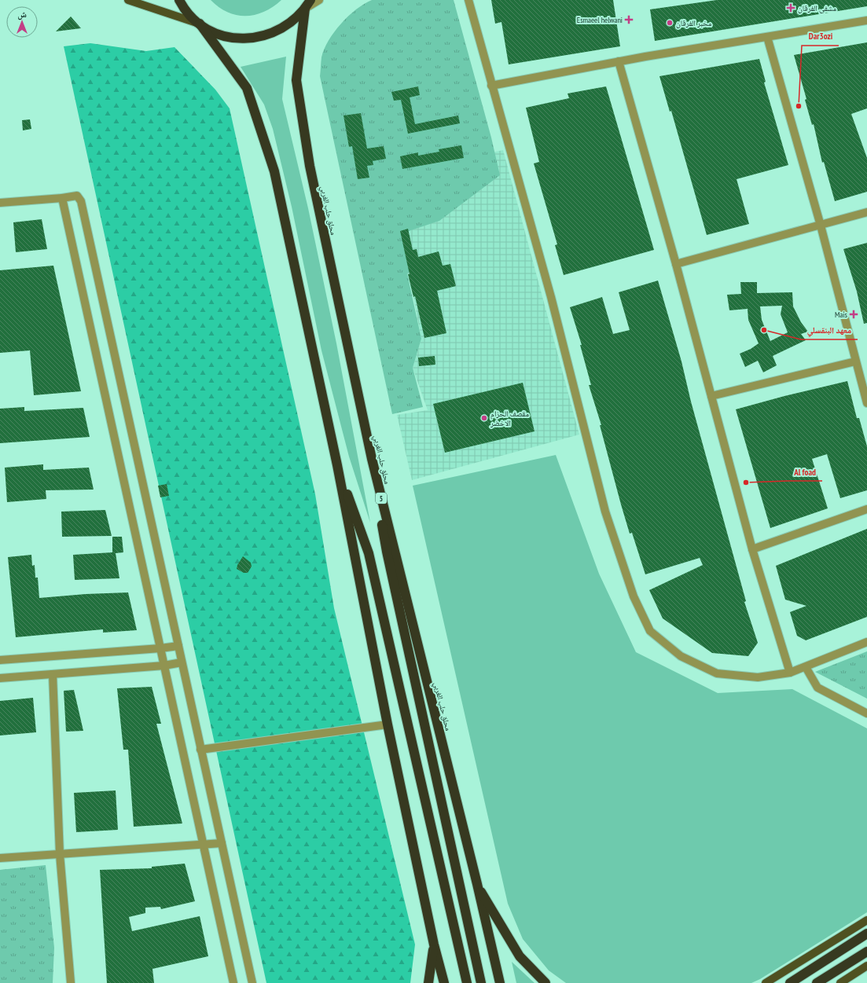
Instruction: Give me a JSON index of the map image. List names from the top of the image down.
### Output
{
  "streets": {
    "highway": ["محلق حلب الغربي", "5"]
  },
  "places": {
    "health": ["مشفى الفرقان", "Esmaeel helwani", "Mais"],
    "other": [
      "مخبر الفرقان",
      "Dar3ozi",
      "معهد البنقسلي",
      "مقصف الحزام الاخضر",
      "Al foad"
    ]
  },
  "north": "top"
}
